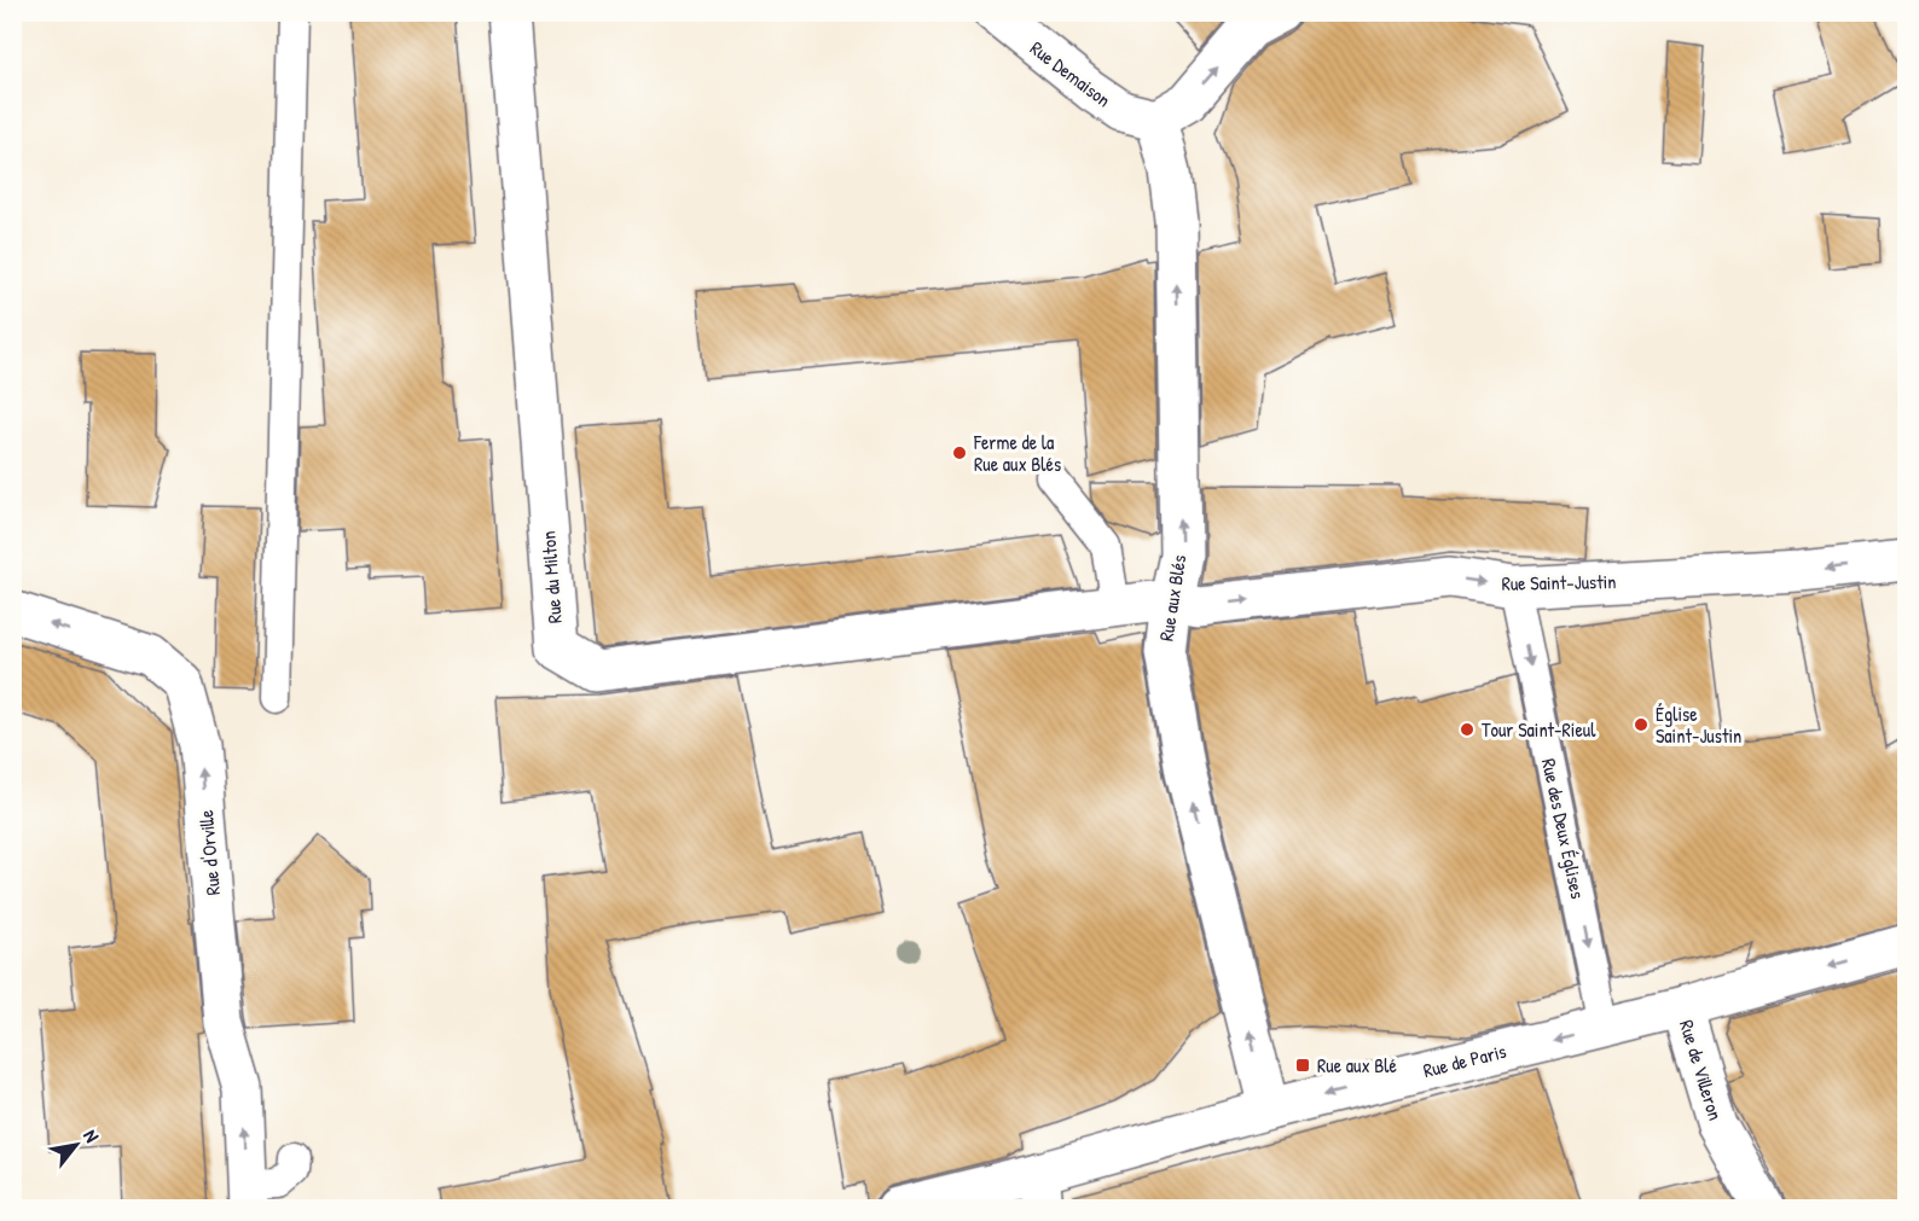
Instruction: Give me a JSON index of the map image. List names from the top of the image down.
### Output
{
  "streets": {
    "street": [
      "Rue Demaison",
      "Rue du Milton",
      "Rue Saint-Justin",
      "Rue aux Blés",
      "Rue d'Orville",
      "Rue de Paris",
      "Rue de Villeron"
    ],
    "lane": ["Rue des Deux Églises"]
  },
  "crossings": [
    ["Rue Demaison", "Rue aux Blés"],
    ["Rue du Milton", "Rue Saint-Justin"],
    ["Rue du Milton", "Rue aux Blés"],
    ["Rue Saint-Justin", "Rue aux Blés"],
    ["Rue Saint-Justin", "Rue des Deux Églises"],
    ["Rue aux Blés", "Rue de Paris"],
    ["Rue des Deux Églises", "Rue de Paris"],
    ["Rue de Paris", "Rue de Villeron"]
  ],
  "one_way": [
    "Rue aux Blés",
    "Rue des Deux Églises",
    "Rue d'Orville",
    "Rue de Paris"
  ],
  "places": {
    "other": ["Ferme de la Rue aux Blés", "Église Saint-Justin", "Tour Saint-Rieul"],
    "transit": ["Rue aux Blé"]
  },
  "north": "top right"
}
